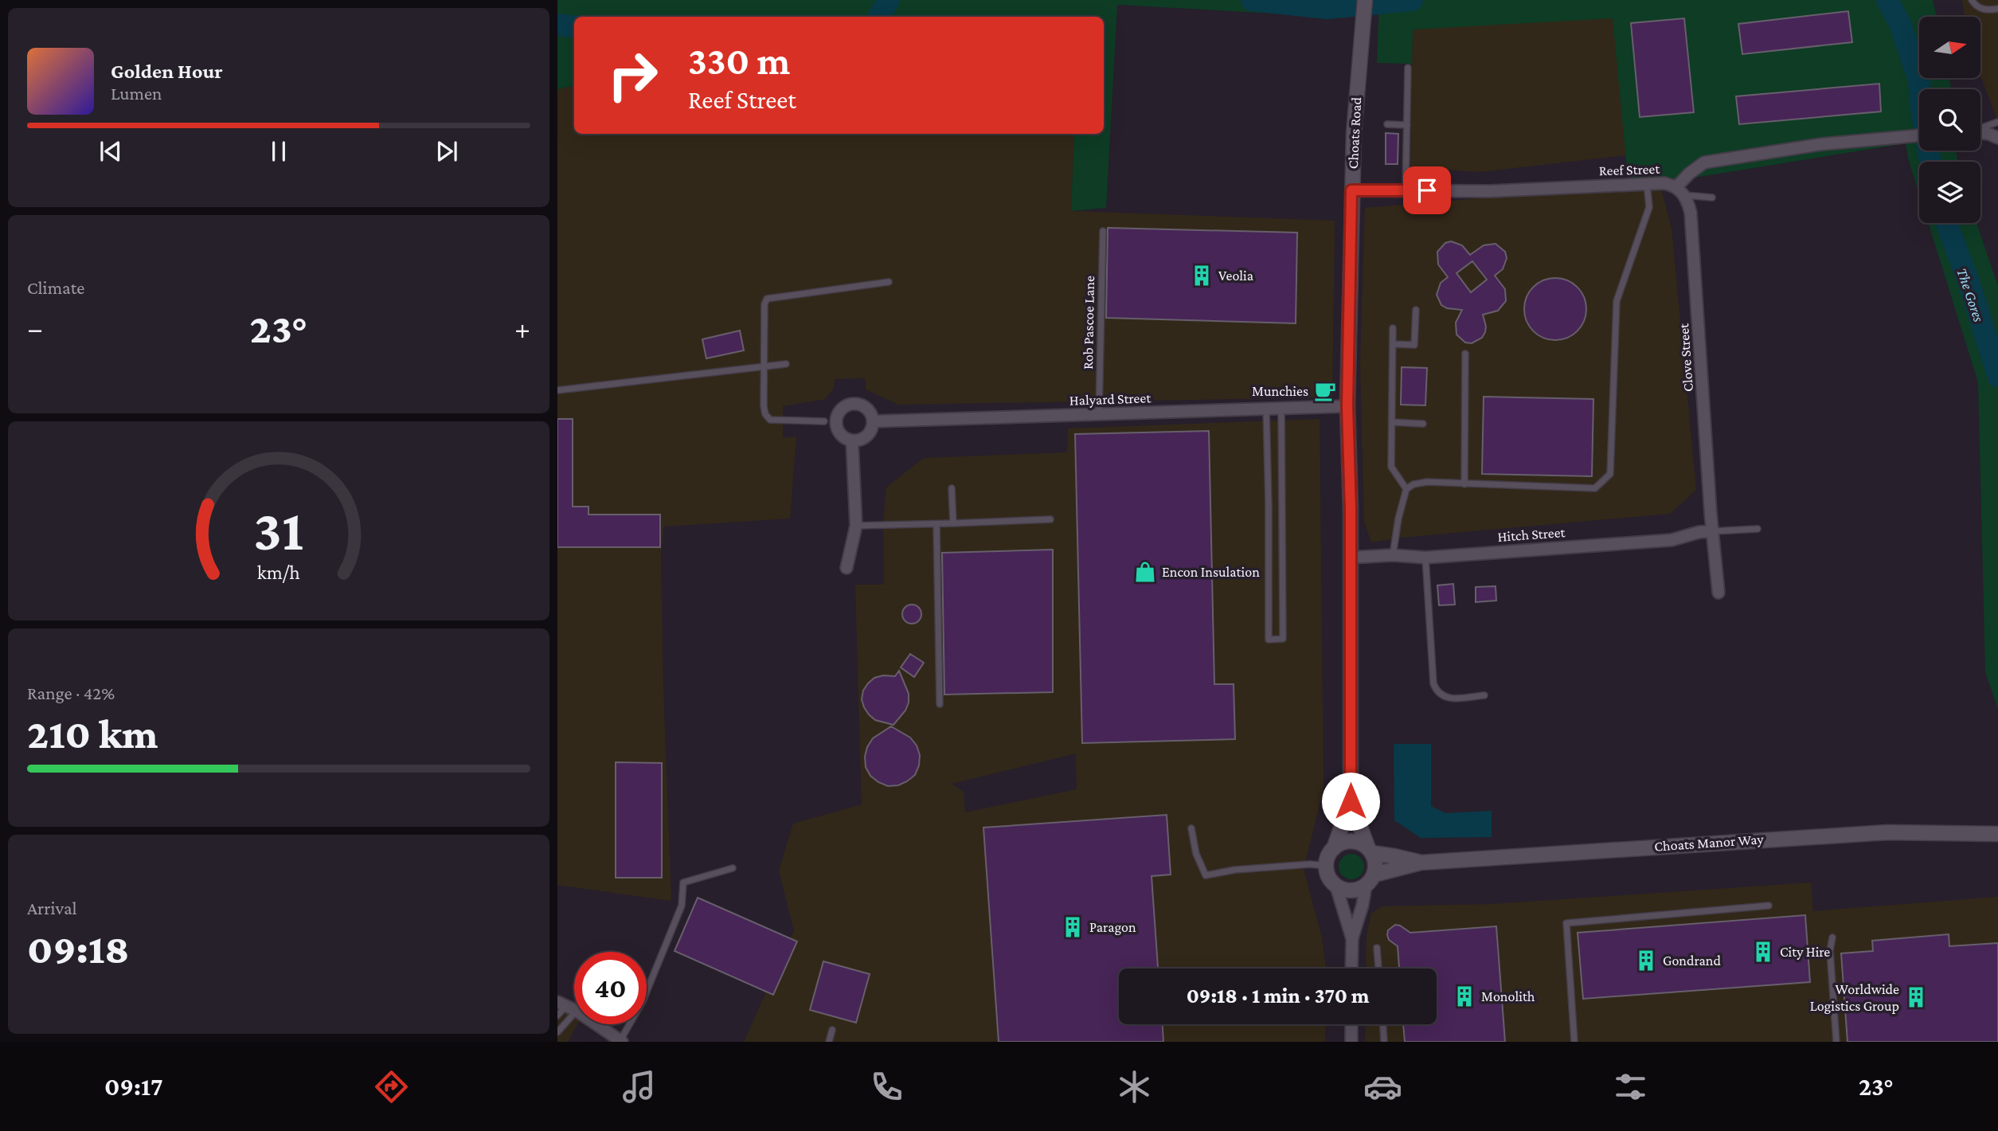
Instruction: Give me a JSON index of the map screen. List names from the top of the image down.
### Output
{
  "streets": {
    "street": [
      "Choats Road",
      "Reef Street",
      "Clove Street",
      "Halyard Street",
      "Hitch Street",
      "Choats Manor Way"
    ],
    "lane": ["Rob Pascoe Lane"]
  },
  "crossings": [
    ["Choats Road", "Reef Street"],
    ["Choats Road", "Halyard Street"],
    ["Choats Road", "Hitch Street"],
    ["Choats Road", "Choats Manor Way"],
    ["Reef Street", "Clove Street"],
    ["Rob Pascoe Lane", "Halyard Street"],
    ["Clove Street", "Hitch Street"]
  ],
  "water": ["The Gores"],
  "places": {
    "building": [
      "Veolia",
      "Paragon",
      "City Hire",
      "Gondrand",
      "Monolith",
      "Worldwide Logistics Group"
    ],
    "cafe": ["Munchies"],
    "shop": ["Encon Insulation"]
  },
  "north": "right",
  "page": {
    "turn": ["330 m", "Reef Street"],
    "song": ["Golden Hour", "Lumen"],
    "tile": [
      "Climate",
      ["Range · 42%", "210 km"],
      ["Arrival", "09:18"]
    ],
    "heat": ["−", "23°", "+"],
    "limit": "40",
    "trip": "09:18 · 1 min · 370 m",
    "tabs": ["09:17", "23°"],
    "gauge": ["31", "km/h"]
  }
}
